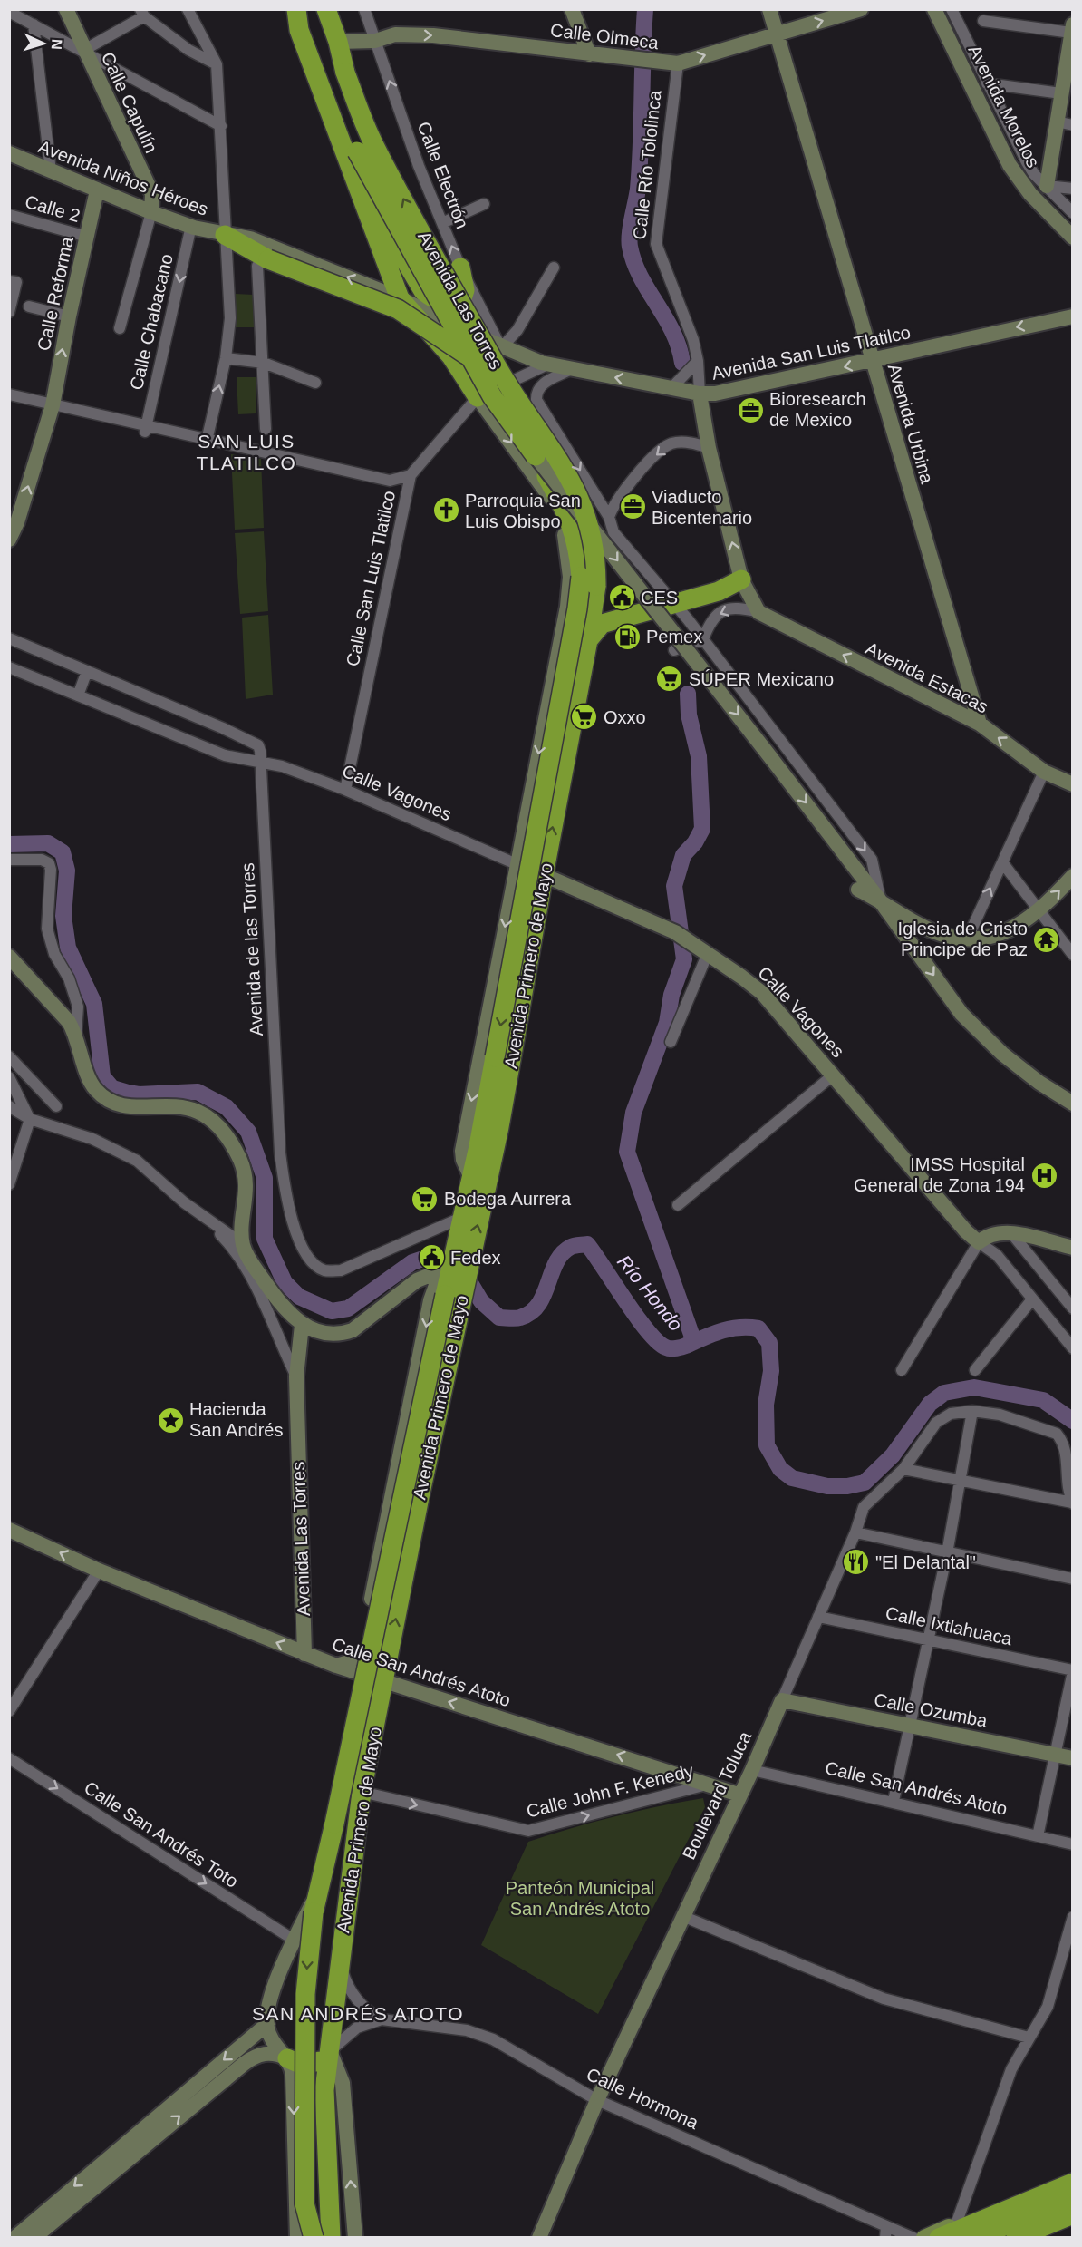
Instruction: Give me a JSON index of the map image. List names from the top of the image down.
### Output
{
  "streets": {
    "highway": ["Avenida Las Torres", "Avenida Primero de Mayo"],
    "street": [
      "Calle Olmeca",
      "Calle Capulín",
      "Avenida Morelos",
      "Calle Río Tololinca",
      "Calle Electrón",
      "Avenida Niños Héroes",
      "Calle 2",
      "Calle Reforma",
      "Calle Chabacano",
      "Avenida San Luis Tlatilco",
      "Avenida Urbina",
      "Calle San Luis Tlatilco",
      "Avenida Estacas",
      "Calle Vagones",
      "Avenida de las Torres",
      "Calle Ixtlahuaca",
      "Calle San Andrés Atoto",
      "Calle Ozumba",
      "Calle John F. Kenedy",
      "Boulevard Toluca",
      "Calle San Andrés Toto",
      "Calle Hormona"
    ]
  },
  "crossings": [
    ["Calle Olmeca", "Calle Río Tololinca"],
    ["Calle Olmeca", "Calle Electrón"],
    ["Calle Olmeca", "Avenida Las Torres"],
    ["Calle Olmeca", "Avenida Urbina"],
    ["Calle Capulín", "Avenida Niños Héroes"],
    ["Calle Río Tololinca", "Avenida San Luis Tlatilco"],
    ["Calle Río Tololinca", "Avenida Estacas"],
    ["Calle Electrón", "Avenida San Luis Tlatilco"],
    ["Avenida Niños Héroes", "Calle Reforma"],
    ["Avenida Niños Héroes", "Calle Chabacano"],
    ["Avenida Niños Héroes", "Avenida San Luis Tlatilco"],
    ["Calle 2", "Calle Reforma"],
    ["Avenida Las Torres", "Avenida Primero de Mayo"],
    ["Avenida Las Torres", "Calle San Andrés Atoto"],
    ["Avenida San Luis Tlatilco", "Avenida Urbina"],
    ["Avenida Urbina", "Avenida Estacas"],
    ["Calle San Luis Tlatilco", "Calle Vagones"],
    ["Calle San Luis Tlatilco", "Avenida Primero de Mayo"],
    ["Calle Vagones", "Avenida de las Torres"],
    ["Calle Vagones", "Avenida Primero de Mayo"],
    ["Avenida de las Torres", "Avenida Primero de Mayo"],
    ["Avenida Primero de Mayo", "Calle San Andrés Atoto"],
    ["Avenida Primero de Mayo", "Calle John F. Kenedy"],
    ["Avenida Primero de Mayo", "Calle San Andrés Toto"],
    ["Avenida Primero de Mayo", "Calle Hormona"],
    ["Calle Ixtlahuaca", "Boulevard Toluca"],
    ["Calle San Andrés Atoto", "Calle John F. Kenedy"],
    ["Calle San Andrés Atoto", "Boulevard Toluca"],
    ["Calle Ozumba", "Boulevard Toluca"],
    ["Boulevard Toluca", "Calle Hormona"]
  ],
  "one_way": [
    "Calle Olmeca",
    "Calle Electrón",
    "Calle Reforma",
    "Avenida San Luis Tlatilco",
    "Calle San Andrés Atoto",
    "Calle John F. Kenedy",
    "Calle San Andrés Toto"
  ],
  "districts": ["SAN LUIS TLATILCO", "SAN ANDRÉS ATOTO"],
  "water": ["Río Hondo"],
  "parks": ["Panteón Municipal San Andrés Atoto"],
  "places": {
    "office": ["Bioresearch de Mexico", "Viaducto Bicentenario"],
    "church": ["Parroquia San Luis Obispo"],
    "public building": ["CES", "Fedex"],
    "fuel station": ["Pemex"],
    "supermarket": ["SÚPER Mexicano", "Oxxo", "Bodega Aurrera"],
    "temple": ["Iglesia de Cristo Principe de Paz"],
    "hospital": ["IMSS Hospital General de Zona 194"],
    "place": ["Hacienda San Andrés"],
    "restaurant": ["\"El Delantal\""]
  },
  "north": "right"
}
